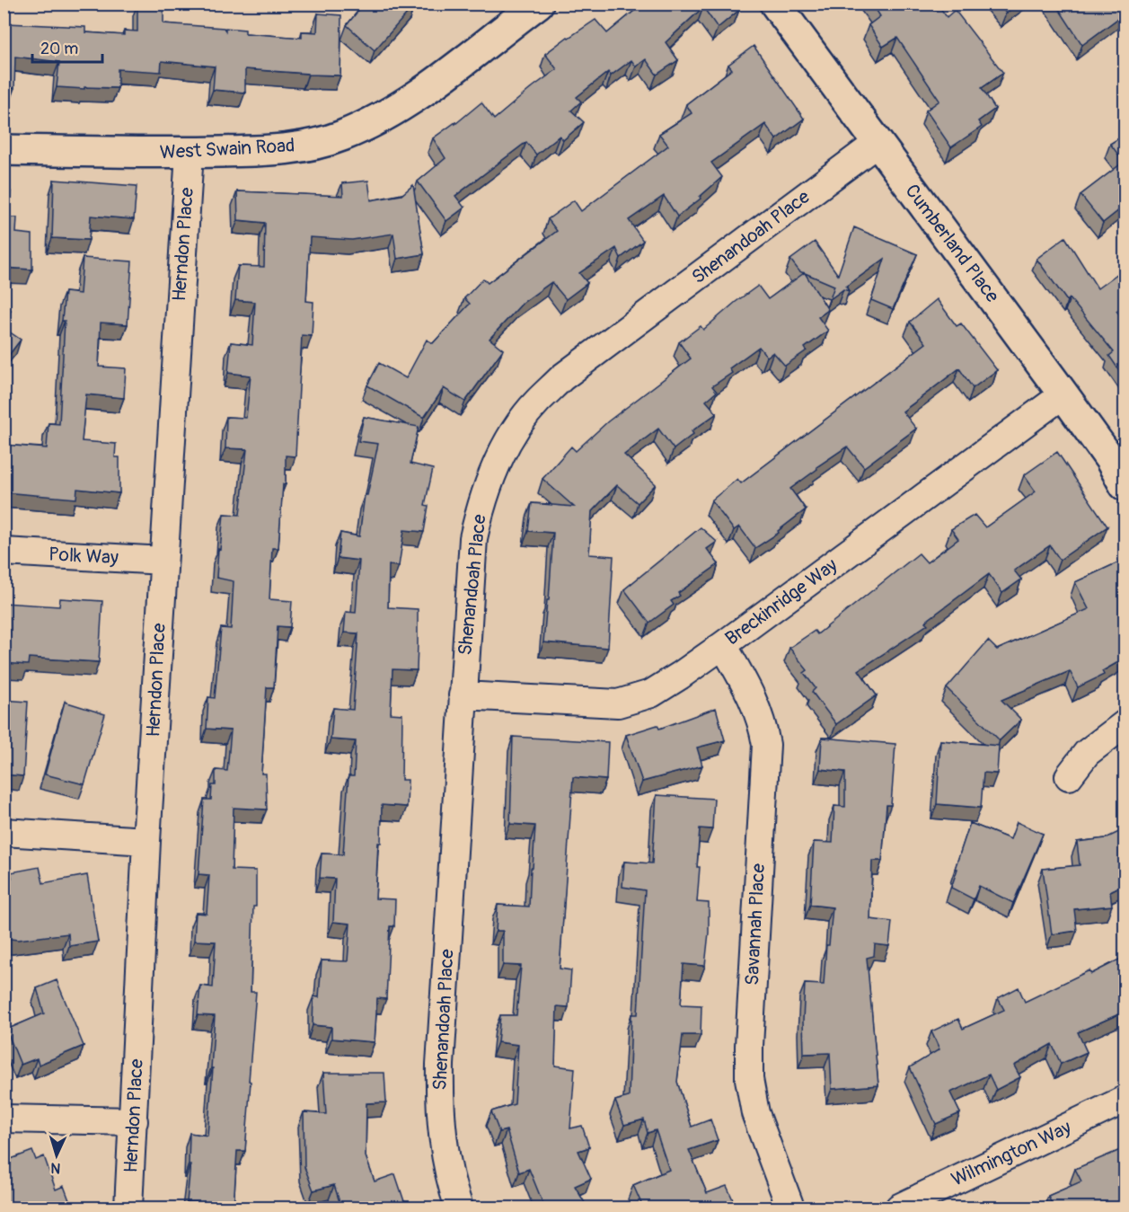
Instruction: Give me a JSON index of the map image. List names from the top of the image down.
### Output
{
  "streets": {
    "street": [
      "West Swain Road",
      "Shenandoah Place",
      "Cumberland Place",
      "Herndon Place",
      "Polk Way",
      "Breckinridge Way",
      "Savannah Place",
      "Wilmington Way"
    ]
  },
  "crossings": [
    ["West Swain Road", "Herndon Place"],
    ["Shenandoah Place", "Cumberland Place"],
    ["Shenandoah Place", "Breckinridge Way"],
    ["Cumberland Place", "Breckinridge Way"],
    ["Herndon Place", "Polk Way"],
    ["Breckinridge Way", "Savannah Place"]
  ],
  "scale_bar": "20 m",
  "north": "bottom"
}
